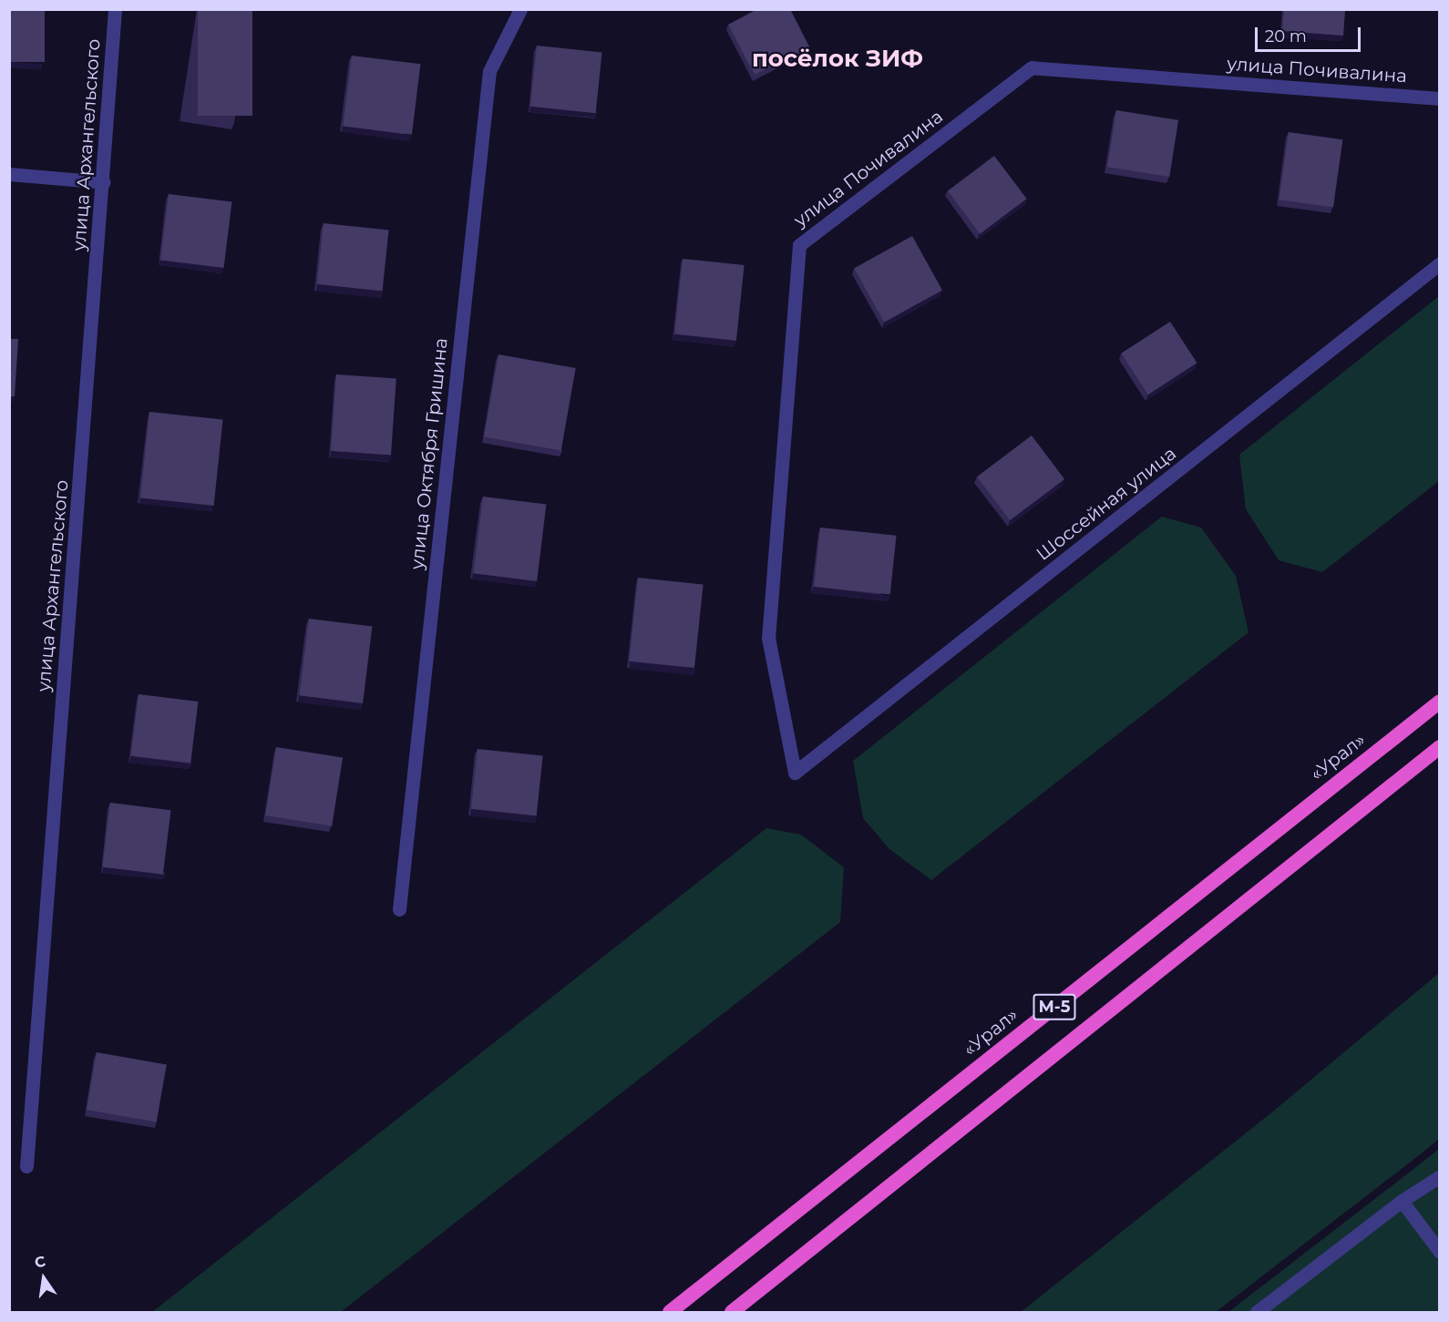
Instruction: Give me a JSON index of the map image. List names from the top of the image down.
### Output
{
  "streets": {
    "highway": ["«Урал»", "М-5"],
    "street": [
      "улица Почивалина",
      "улица Архангельского",
      "улица Октября Гришина",
      "Шоссейная улица"
    ]
  },
  "crossings": [
    ["улица Почивалина", "Шоссейная улица"]
  ],
  "districts": ["посёлок ЗИФ"],
  "scale_bar": "20 m",
  "north": "top"
}
